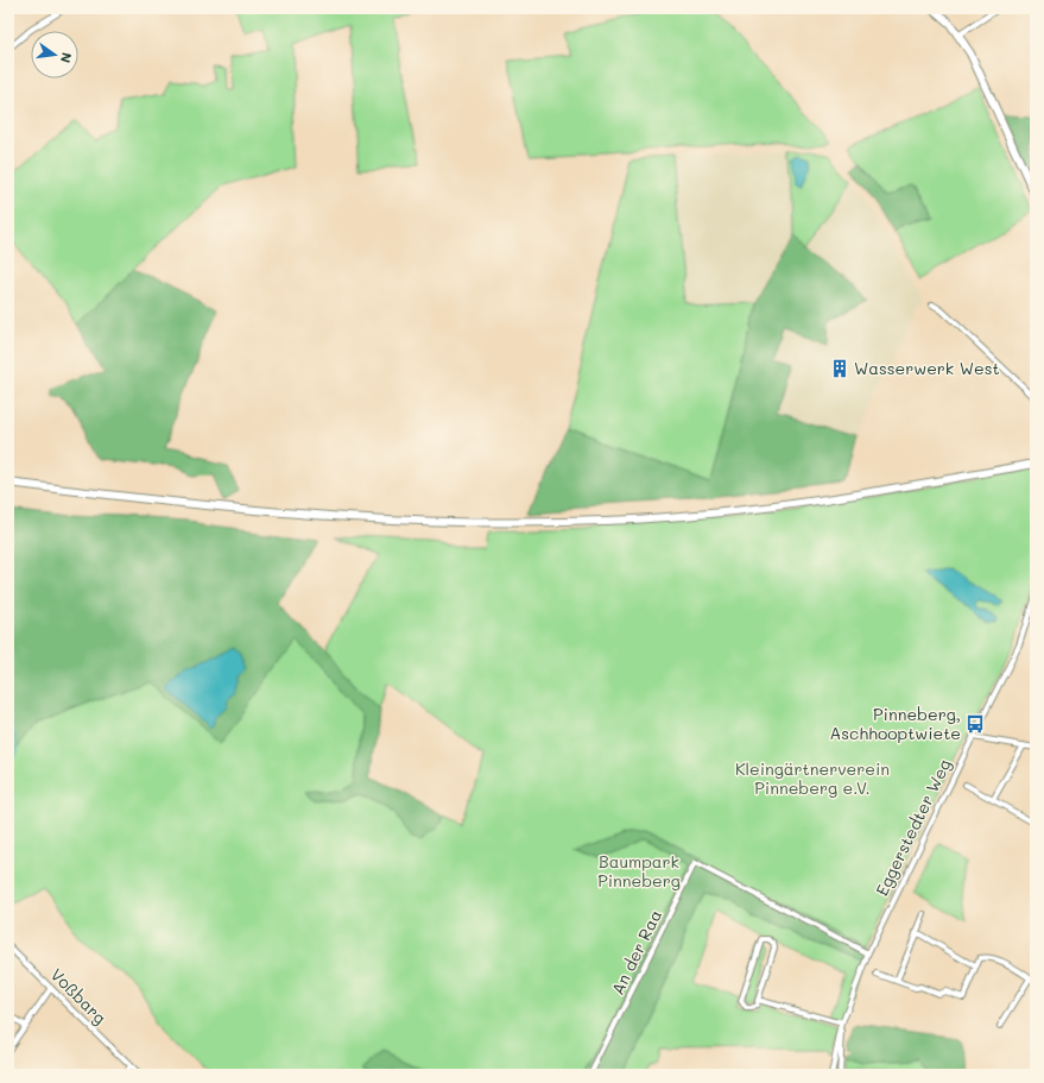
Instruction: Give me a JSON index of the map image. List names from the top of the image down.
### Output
{
  "streets": {
    "street": ["Eggerstedter Weg", "An der Raa", "Voßbarg"]
  },
  "crossings": [
    ["Eggerstedter Weg", "An der Raa"]
  ],
  "parks": ["Kleingärtnerverein Pinneberg e.V.", "Baumpark Pinneberg"],
  "places": {
    "building": ["Wasserwerk West"],
    "bus stop": ["Pinneberg, Aschhooptwiete"]
  },
  "north": "right"
}
